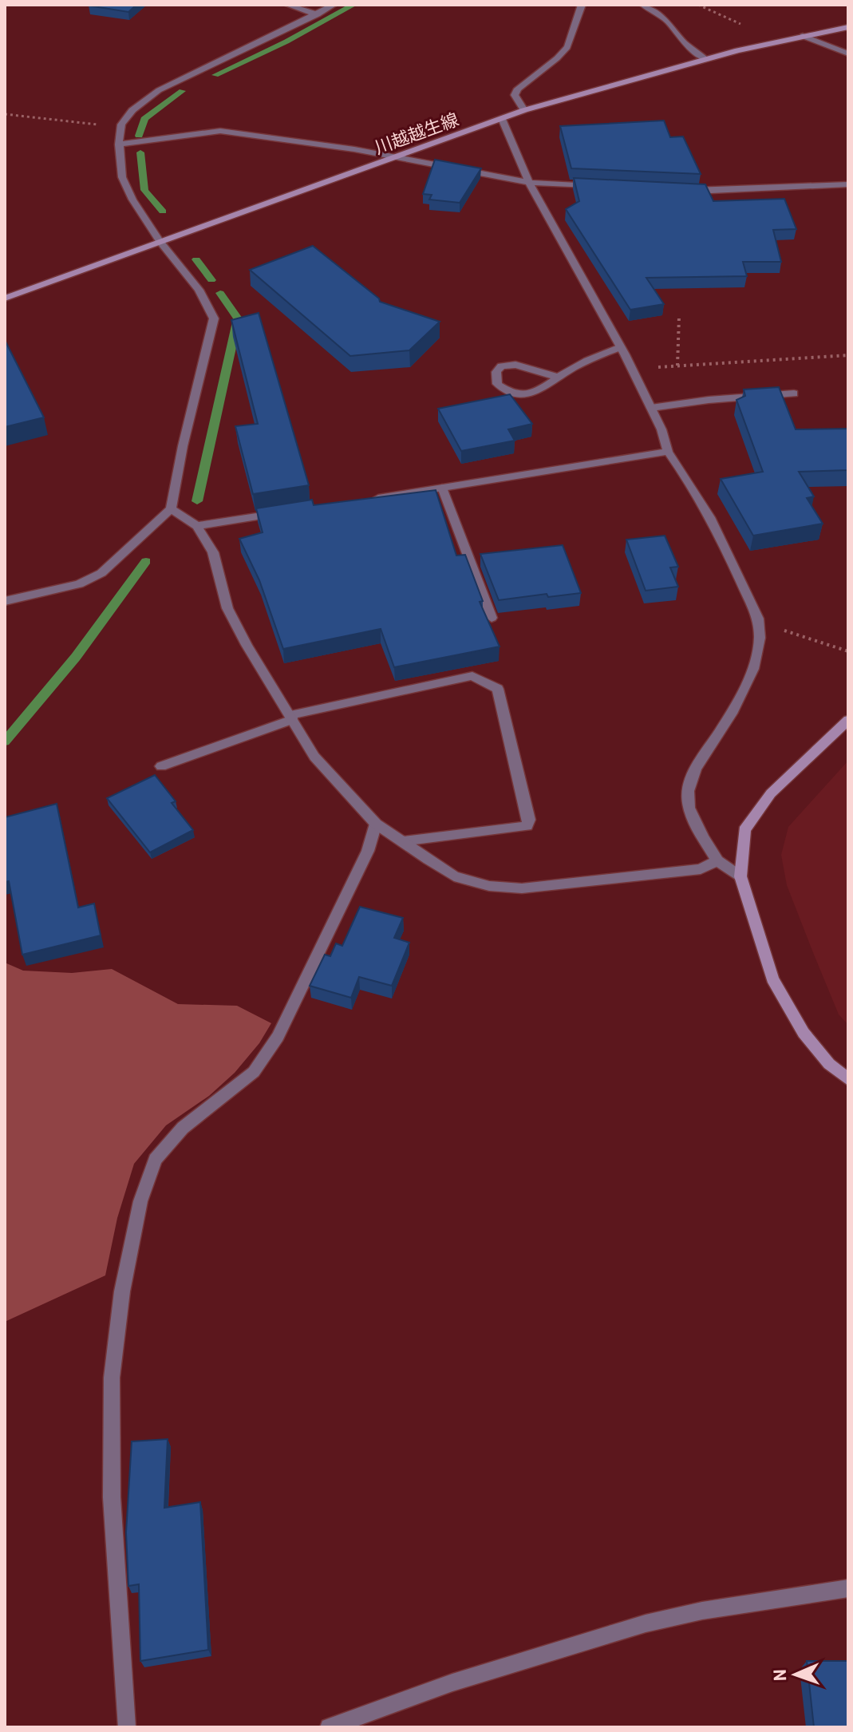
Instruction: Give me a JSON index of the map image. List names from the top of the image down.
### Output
{
  "streets": {
    "main road": ["川越越生線"]
  },
  "north": "left"
}
